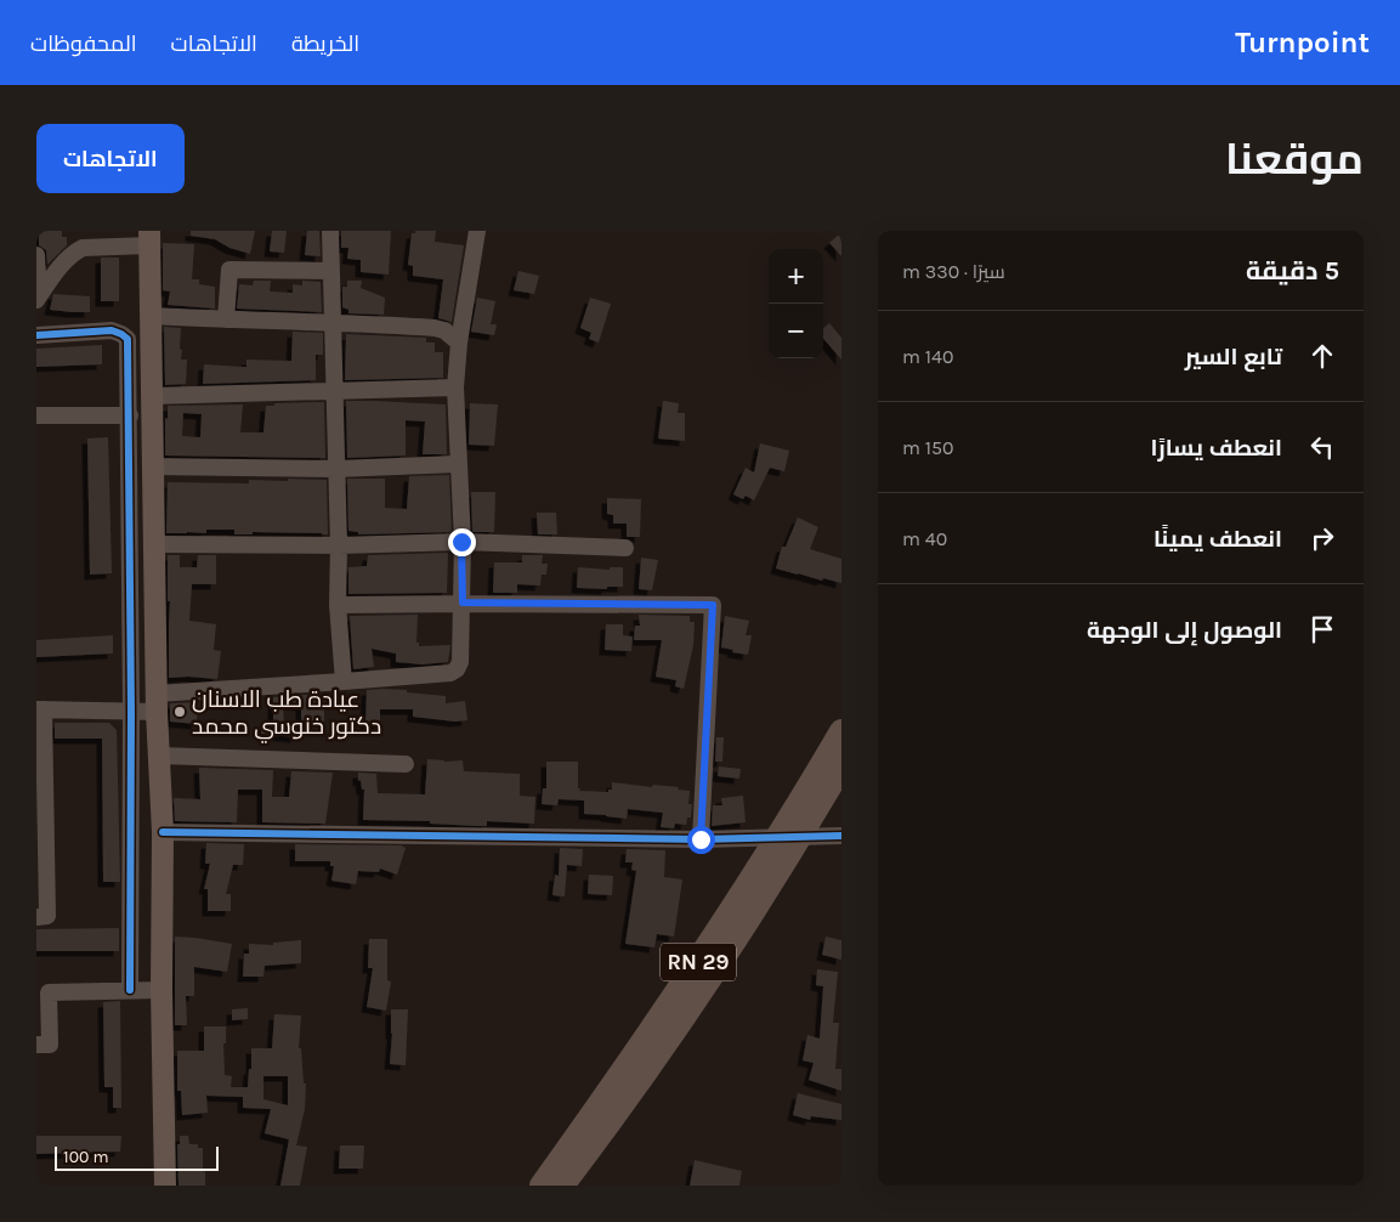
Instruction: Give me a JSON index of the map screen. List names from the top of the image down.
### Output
{
  "streets": {
    "highway": ["RN 29"]
  },
  "places": ["عيادة طب الاسنان دكتور خنوسي محمد"],
  "scale_bar": "100 m",
  "page": {
    "header": "Turnpoint",
    "nav": ["الخريطة", "الاتجاهات", "المحفوظات"],
    "title": "موقعنا",
    "buttons": "الاتجاهات",
    "heading": ["5 دقيقة", "سيرًا · 330 m"],
    "map_buttons": ["+", "−"],
    "list": [
      ["تابع السير", "140 m"],
      ["انعطف يسارًا", "150 m"],
      ["انعطف يمينًا", "40 m"],
      "الوصول إلى الوجهة"
    ],
    "scale": "100 m"
  }
}
